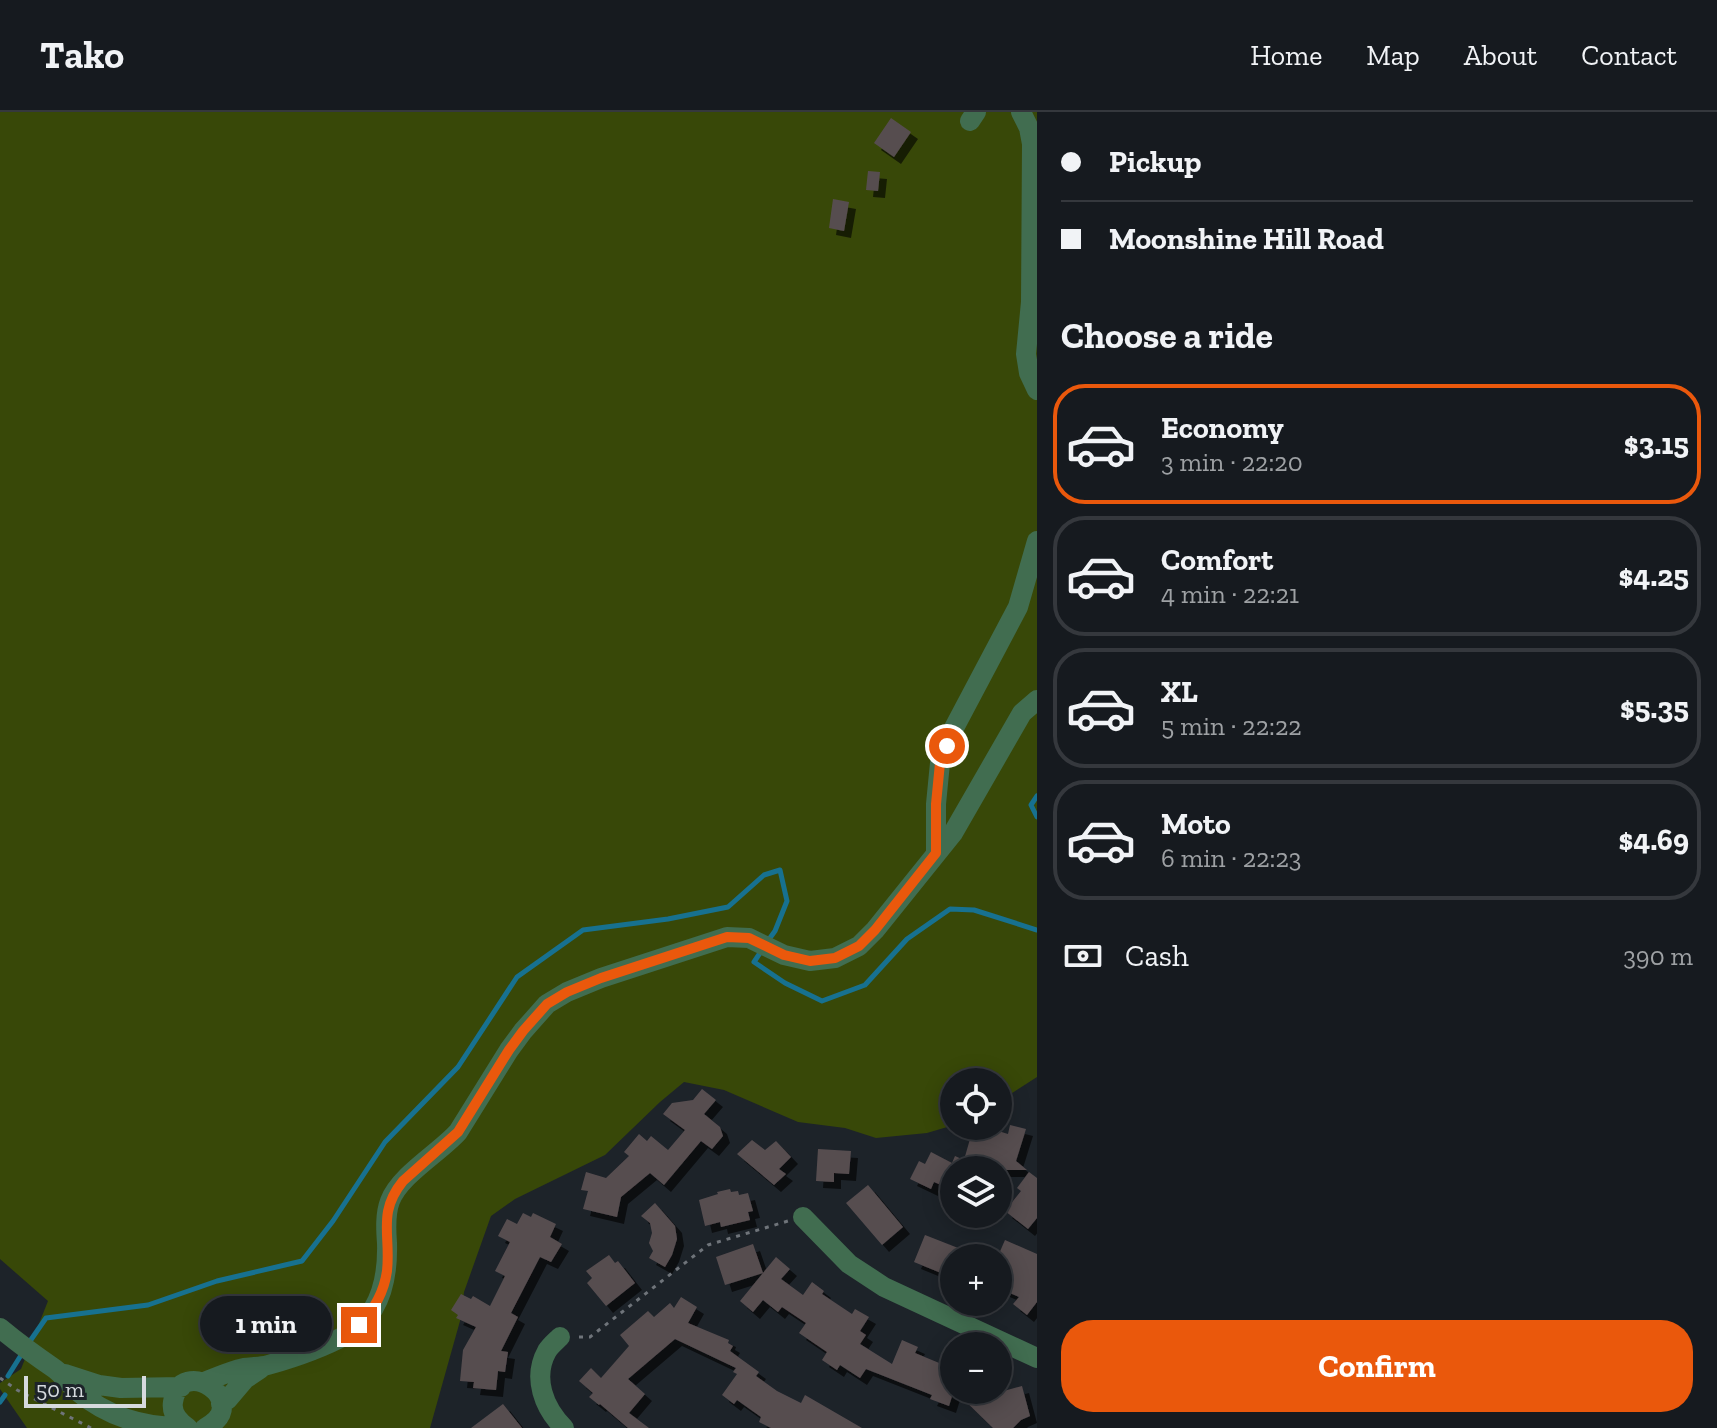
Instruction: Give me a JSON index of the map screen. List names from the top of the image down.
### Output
{
  "scale_bar": "50 m",
  "page": {
    "header": "Tako",
    "nav": [
      "Home",
      "Map",
      "About",
      "Contact"
    ],
    "banner": ["Pickup", "Moonshine Hill Road"],
    "heading": "Choose a ride",
    "list": [
      {
        "name": "Economy",
        "note": "3 min · 22:20",
        "value": "$3.15"
      },
      {
        "name": "Comfort",
        "note": "4 min · 22:21",
        "value": "$4.25"
      },
      {
        "name": "XL",
        "note": "5 min · 22:22",
        "value": "$5.35"
      },
      {
        "name": "Moto",
        "note": "6 min · 22:23",
        "value": "$4.69"
      }
    ],
    "pay": ["Cash", "390 m"],
    "map_buttons": ["+", "−"],
    "bubble": "1 min",
    "buttons": "Confirm",
    "scale": "50 m"
  }
}
